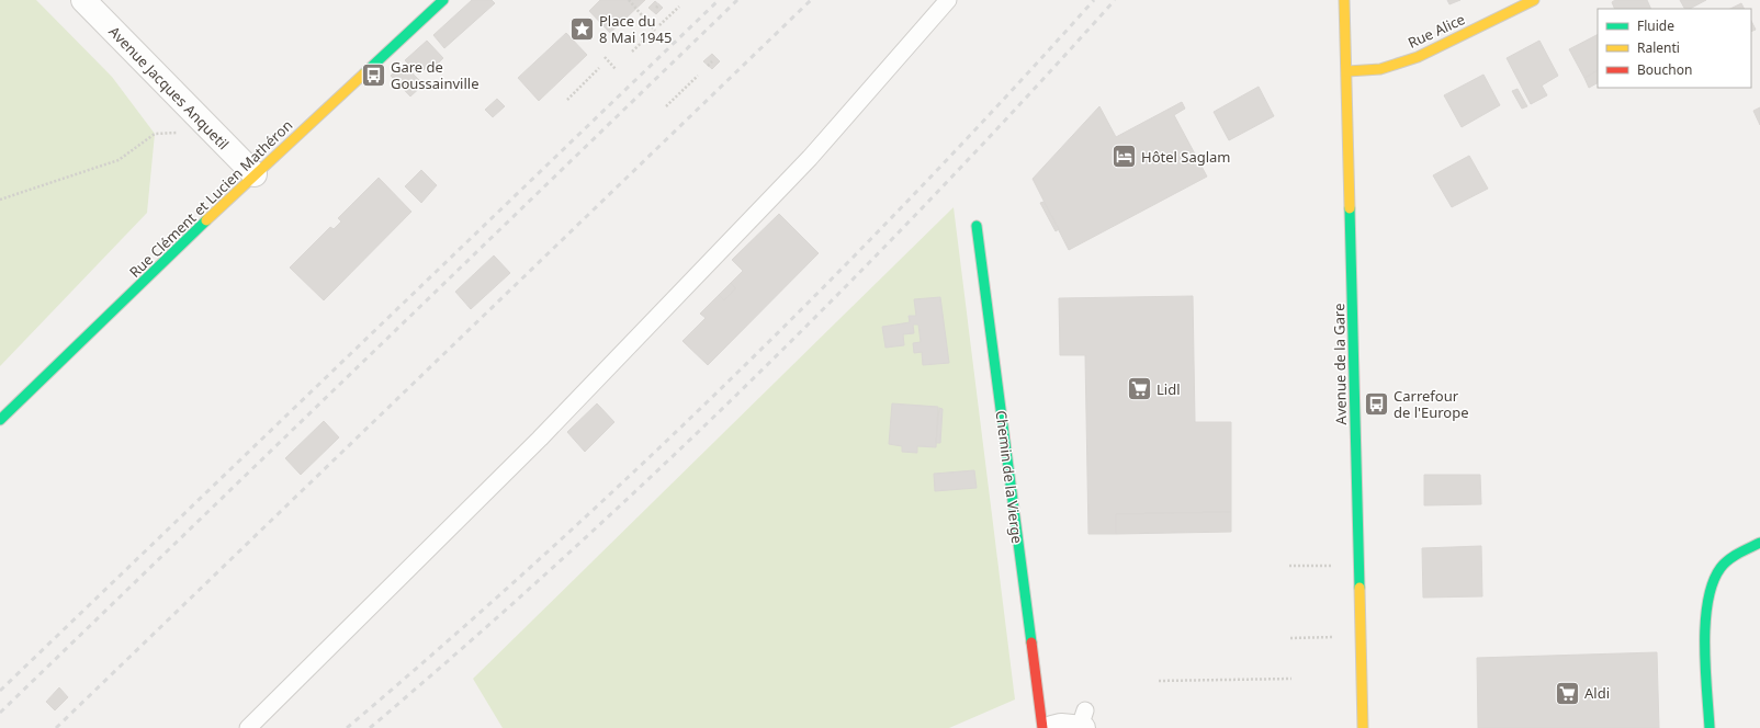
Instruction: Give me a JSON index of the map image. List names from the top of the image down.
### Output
{
  "streets": {
    "street": [
      "Rue Alice",
      "Avenue Jacques Anquetil",
      "Rue Clément et Lucien Mathéron",
      "Avenue de la Gare",
      "Chemin de la Vierge"
    ]
  },
  "crossings": [
    ["Rue Alice", "Avenue de la Gare"],
    ["Avenue Jacques Anquetil", "Rue Clément et Lucien Mathéron"]
  ],
  "places": {
    "place": ["Place du 8 Mai 1945"],
    "bus stop": ["Gare de Goussainville", "Carrefour de l'Europe"],
    "hotel": ["Hôtel Saglam"],
    "supermarket": ["Lidl", "Aldi"]
  },
  "legend": ["Fluide", "Ralenti", "Bouchon"]
}
